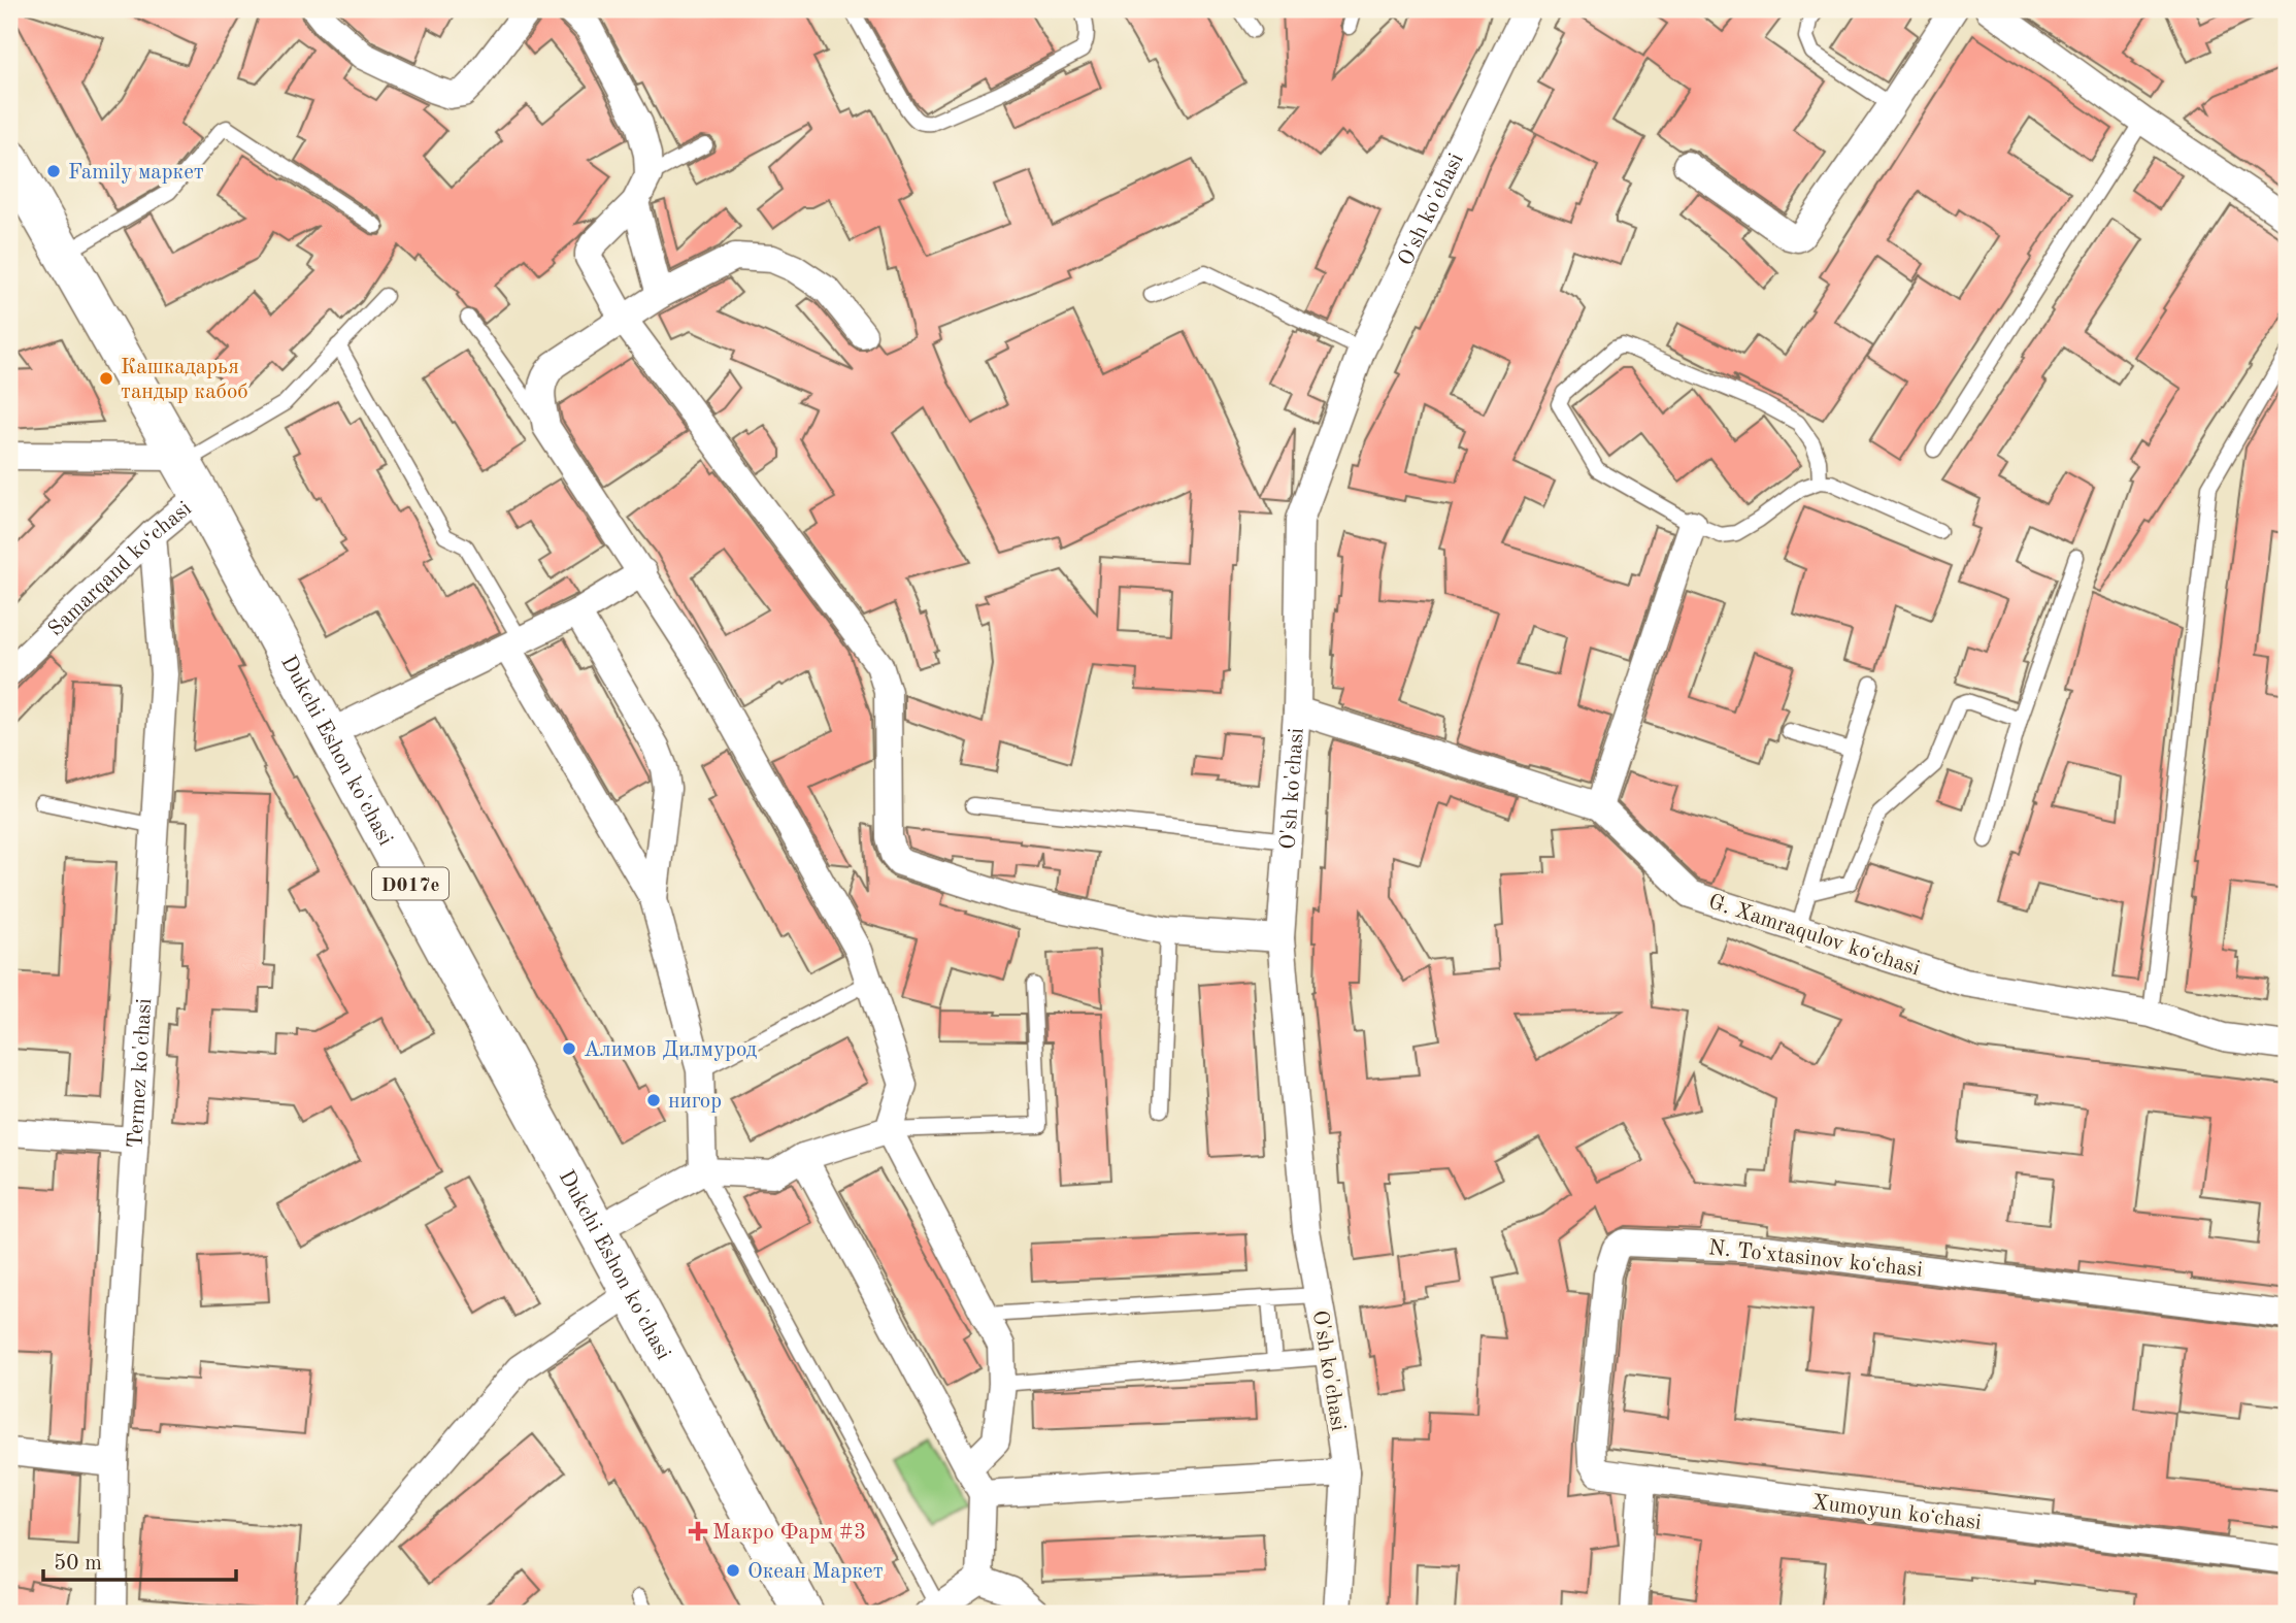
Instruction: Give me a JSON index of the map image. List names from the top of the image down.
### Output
{
  "streets": {
    "main road": ["Dukchi Eshon ko'chasi", "D017e"],
    "street": [
      "O'sh ko'chasi",
      "Samarqand ko‘chasi",
      "G. Xamraqulov koʻchasi",
      "Termez ko'chasi",
      "N. Toʻxtasinov koʻchasi",
      "Xumoyun koʻchasi"
    ]
  },
  "crossings": [
    ["O'sh ko'chasi", "G. Xamraqulov koʻchasi"],
    ["Samarqand ko‘chasi", "Dukchi Eshon ko'chasi"],
    ["Samarqand ko‘chasi", "Termez ko'chasi"],
    ["N. Toʻxtasinov koʻchasi", "Xumoyun koʻchasi"]
  ],
  "places": {
    "other": [
      "Family маркет",
      "Кашкадарья тандыр кабоб",
      "Алимов Дилмурод",
      "нигор",
      "Океан Маркет"
    ],
    "health": ["Макро Фарм #3"]
  },
  "scale_bar": "50 m"
}
